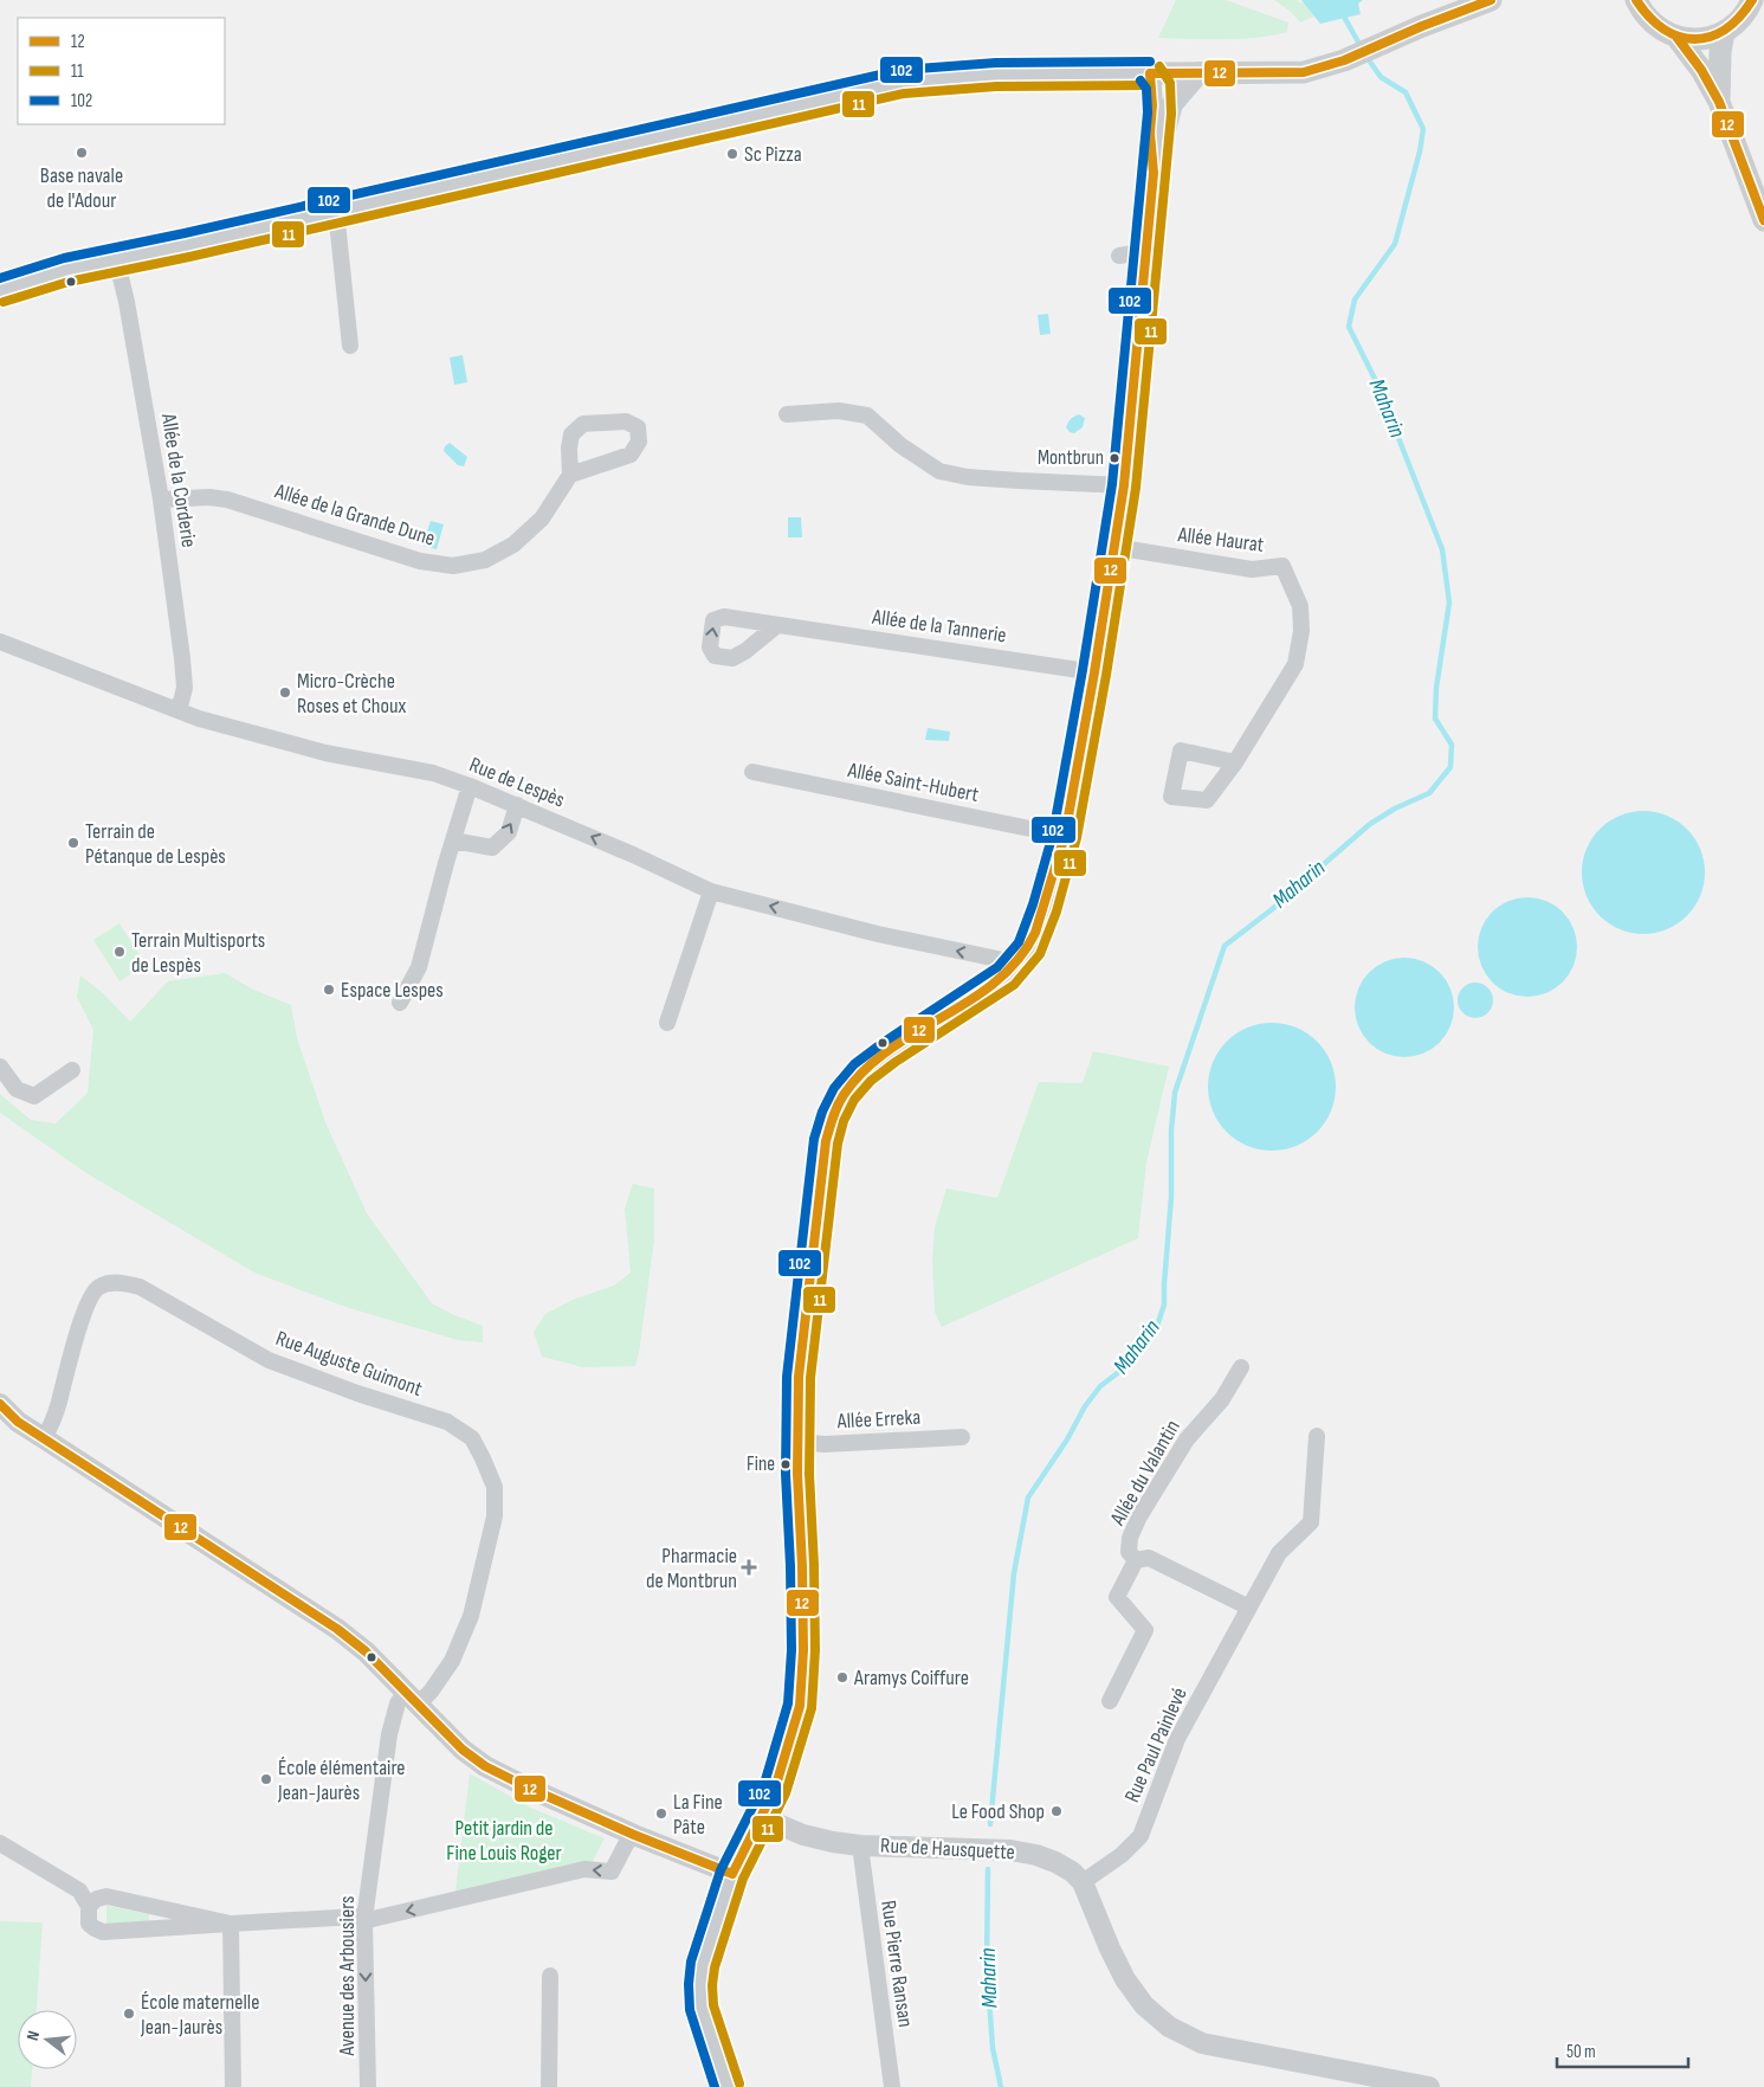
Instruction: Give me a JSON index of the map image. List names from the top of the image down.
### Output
{
  "streets": {
    "street": [
      "Allée de la Corderie",
      "Allée de la Grande Dune",
      "Allée Haurat",
      "Allée de la Tannerie",
      "Rue de Lespès",
      "Allée Saint-Hubert",
      "Rue Auguste Guimont",
      "Allée Erreka",
      "Allée du Valantin",
      "Rue Paul Painlevé",
      "Rue de Hausquette",
      "Rue Pierre Ransan",
      "Avenue des Arbousiers"
    ]
  },
  "crossings": [
    ["Allée de la Corderie", "Allée de la Grande Dune"],
    ["Allée de la Corderie", "Rue de Lespès"],
    ["Rue Auguste Guimont", "Avenue des Arbousiers"],
    ["Rue Paul Painlevé", "Rue de Hausquette"],
    ["Rue de Hausquette", "Rue Pierre Ransan"]
  ],
  "one_way": ["Rue de Lespès"],
  "water": ["Maharin"],
  "parks": ["Petit jardin de Fine Louis Roger"],
  "places": {
    "other": [
      "Base navale de l'Adour",
      "Sc Pizza",
      "Montbrun",
      "Micro-Crèche Roses et Choux",
      "Terrain de Pétanque de Lespès",
      "Terrain Multisports de Lespès",
      "Espace Lespes",
      "Fine",
      "Aramys Coiffure",
      "École élémentaire Jean-Jaurès",
      "Le Food Shop",
      "La Fine Pâte",
      "École maternelle Jean-Jaurès"
    ],
    "health": ["Pharmacie de Montbrun"]
  },
  "lines": ["transit line 12", "transit line 102", "transit line 11"],
  "legend": ["12", "11", "102"],
  "scale_bar": "50 m",
  "north": "left"
}
